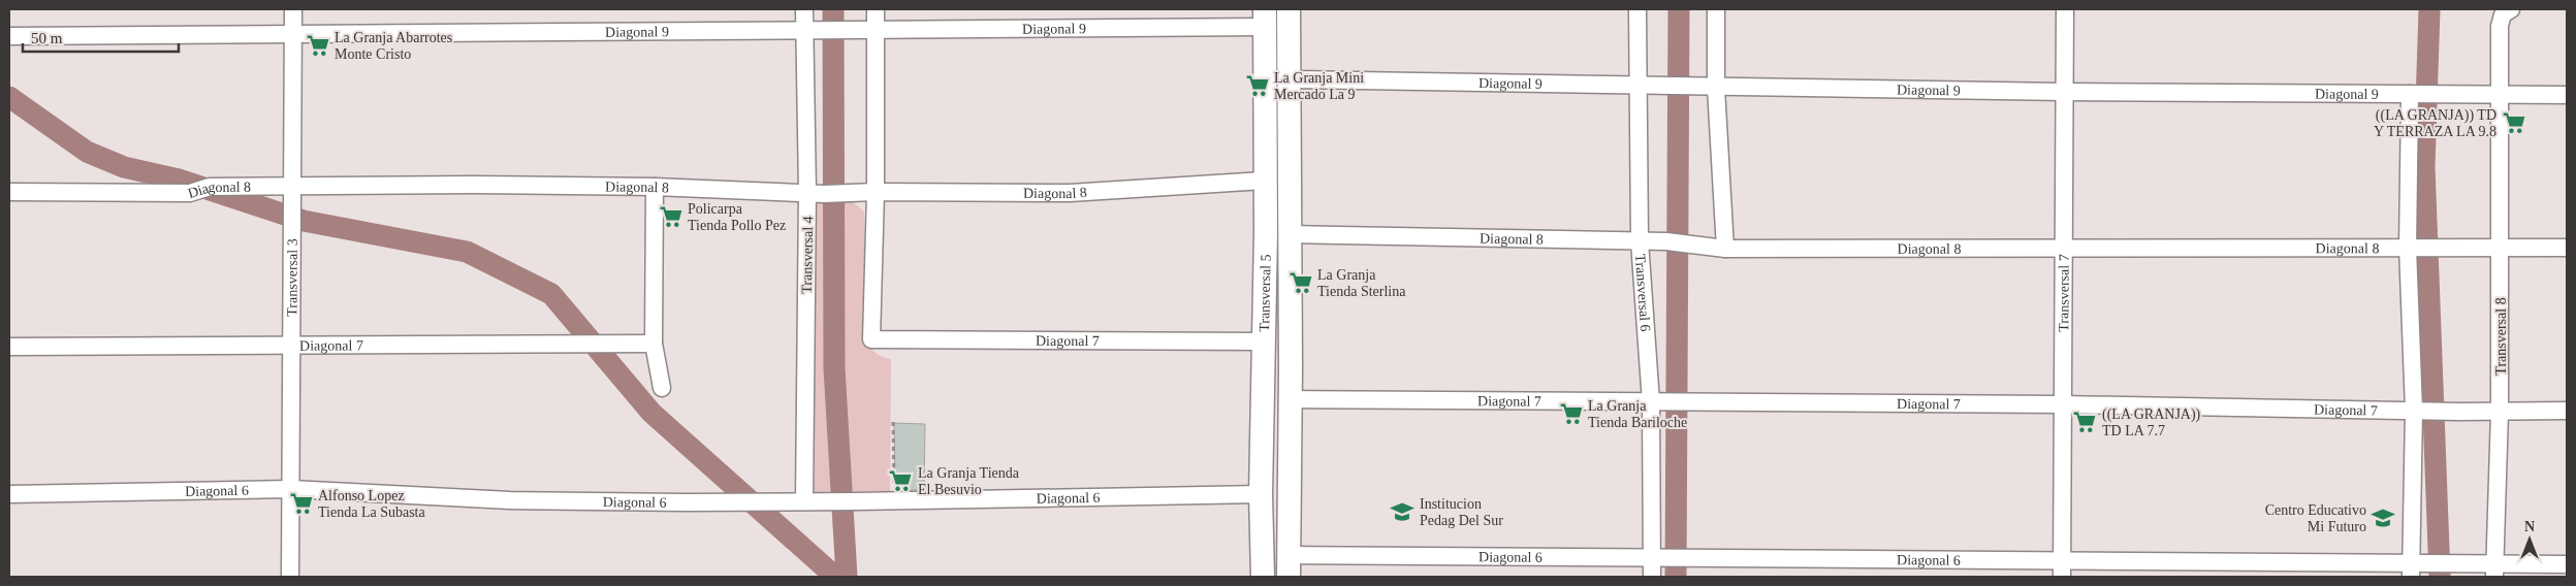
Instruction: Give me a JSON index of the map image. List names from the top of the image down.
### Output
{
  "streets": {
    "street": [
      "Diagonal 9",
      "Diagonal 8",
      "Transversal 4",
      "Transversal 3",
      "Transversal 5",
      "Transversal 6",
      "Transversal 7",
      "Transversal 8",
      "Diagonal 7",
      "Diagonal 6"
    ]
  },
  "crossings": [
    ["Diagonal 9", "Transversal 4"],
    ["Diagonal 9", "Transversal 3"],
    ["Diagonal 9", "Transversal 5"],
    ["Diagonal 9", "Transversal 6"],
    ["Diagonal 9", "Transversal 7"],
    ["Diagonal 9", "Transversal 8"],
    ["Diagonal 8", "Transversal 4"],
    ["Diagonal 8", "Transversal 3"],
    ["Diagonal 8", "Transversal 5"],
    ["Diagonal 8", "Transversal 6"],
    ["Diagonal 8", "Transversal 7"],
    ["Diagonal 8", "Transversal 8"],
    ["Diagonal 8", "Diagonal 7"],
    ["Transversal 4", "Diagonal 6"],
    ["Transversal 3", "Diagonal 7"],
    ["Transversal 3", "Diagonal 6"],
    ["Transversal 5", "Diagonal 7"],
    ["Transversal 5", "Diagonal 6"],
    ["Transversal 6", "Diagonal 7"],
    ["Transversal 6", "Diagonal 6"],
    ["Transversal 7", "Diagonal 7"],
    ["Transversal 7", "Diagonal 6"],
    ["Transversal 8", "Diagonal 7"],
    ["Transversal 8", "Diagonal 6"]
  ],
  "places": {
    "supermarket": [
      "La Granja Abarrotes Monte Cristo",
      "La Granja Mini Mercado La 9",
      "((LA GRANJA)) TD Y TERRAZA LA 9.8",
      "Policarpa Tienda Pollo Pez",
      "La Granja Tienda Sterlina",
      "La Granja Tienda Bariloche",
      "((LA GRANJA)) TD LA 7.7",
      "La Granja Tienda El Besuvio",
      "Alfonso Lopez Tienda La Subasta"
    ],
    "school or university": ["Institucion Pedag Del Sur", "Centro Educativo Mi Futuro"]
  },
  "scale_bar": "50 m",
  "north": "top"
}
